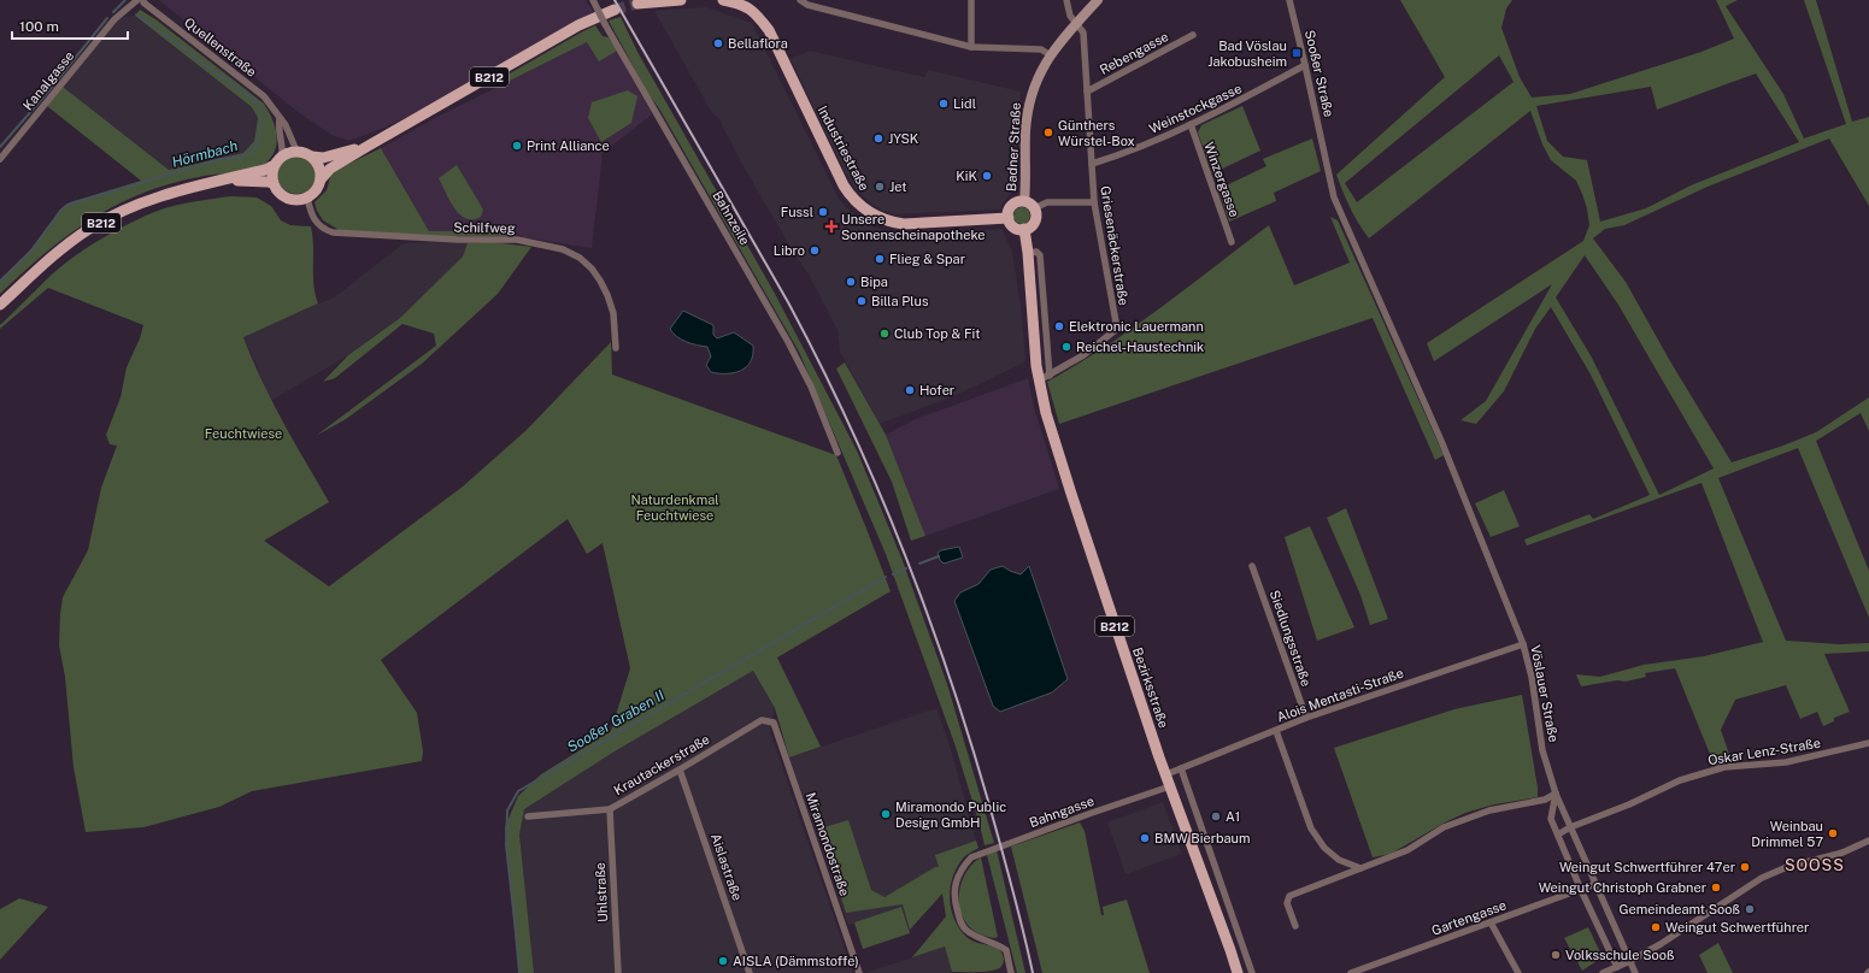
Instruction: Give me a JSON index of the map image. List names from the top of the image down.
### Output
{
  "streets": {
    "main road": ["B212", "Industriestraße", "Bezirksstraße"],
    "street": [
      "Quellenstraße",
      "Rebengasse",
      "Sooßer Straße",
      "Kanalgasse",
      "Weinstockgasse",
      "Badner Straße",
      "Winzergasse",
      "Bahnzeile",
      "Schilfweg",
      "Griesenäckerstraße",
      "Siedlungsstraße",
      "Vöslauer Straße",
      "Alois Mentasti-Straße",
      "Oskar Lenz-Straße",
      "Krautackerstraße",
      "Bahngasse",
      "Miramondostraße",
      "Aislastraße",
      "Uhlstraße",
      "Gartengasse"
    ]
  },
  "crossings": [
    ["Quellenstraße", "B212"],
    ["Quellenstraße", "Schilfweg"],
    ["Rebengasse", "Griesenäckerstraße"],
    ["Sooßer Straße", "Weinstockgasse"],
    ["Sooßer Straße", "Vöslauer Straße"],
    ["B212", "Badner Straße"],
    ["B212", "Industriestraße"],
    ["B212", "Schilfweg"],
    ["B212", "Bezirksstraße"],
    ["Weinstockgasse", "Winzergasse"],
    ["Weinstockgasse", "Griesenäckerstraße"],
    ["Badner Straße", "Industriestraße"],
    ["Badner Straße", "Griesenäckerstraße"],
    ["Siedlungsstraße", "Alois Mentasti-Straße"],
    ["Bezirksstraße", "Alois Mentasti-Straße"],
    ["Bezirksstraße", "Bahngasse"],
    ["Vöslauer Straße", "Alois Mentasti-Straße"],
    ["Vöslauer Straße", "Oskar Lenz-Straße"],
    ["Vöslauer Straße", "Gartengasse"],
    ["Krautackerstraße", "Miramondostraße"],
    ["Krautackerstraße", "Aislastraße"],
    ["Krautackerstraße", "Uhlstraße"]
  ],
  "districts": ["SOOSS"],
  "water": ["Hörmbach", "Sooßer Graben II"],
  "parks": ["Feuchtwiese", "Naturdenkmal Feuchtwiese"],
  "places": {
    "other": [
      "Bellaflora",
      "Lidl",
      "Günthers Würstel-Box",
      "JYSK",
      "Print Alliance",
      "KiK",
      "Jet",
      "Fussl",
      "Libro",
      "Flieg & Spar",
      "Bipa",
      "Billa Plus",
      "Elektronic Lauermann",
      "Club Top & Fit",
      "Reichel-Haustechnik",
      "Hofer",
      "Miramondo Public Design GmbH",
      "A1",
      "Weinbau Drimmel 57",
      "BMW Bierbaum",
      "Weingut Schwertführer 47er",
      "Weingut Christoph Grabner",
      "Gemeindeamt Sooß",
      "Weingut Schwertführer",
      "Volksschule Sooß",
      "AISLA (Dämmstoffe)"
    ],
    "transit": ["Bad Vöslau Jakobusheim"],
    "health": ["Unsere Sonnenscheinapotheke"]
  },
  "scale_bar": "100 m"
}
